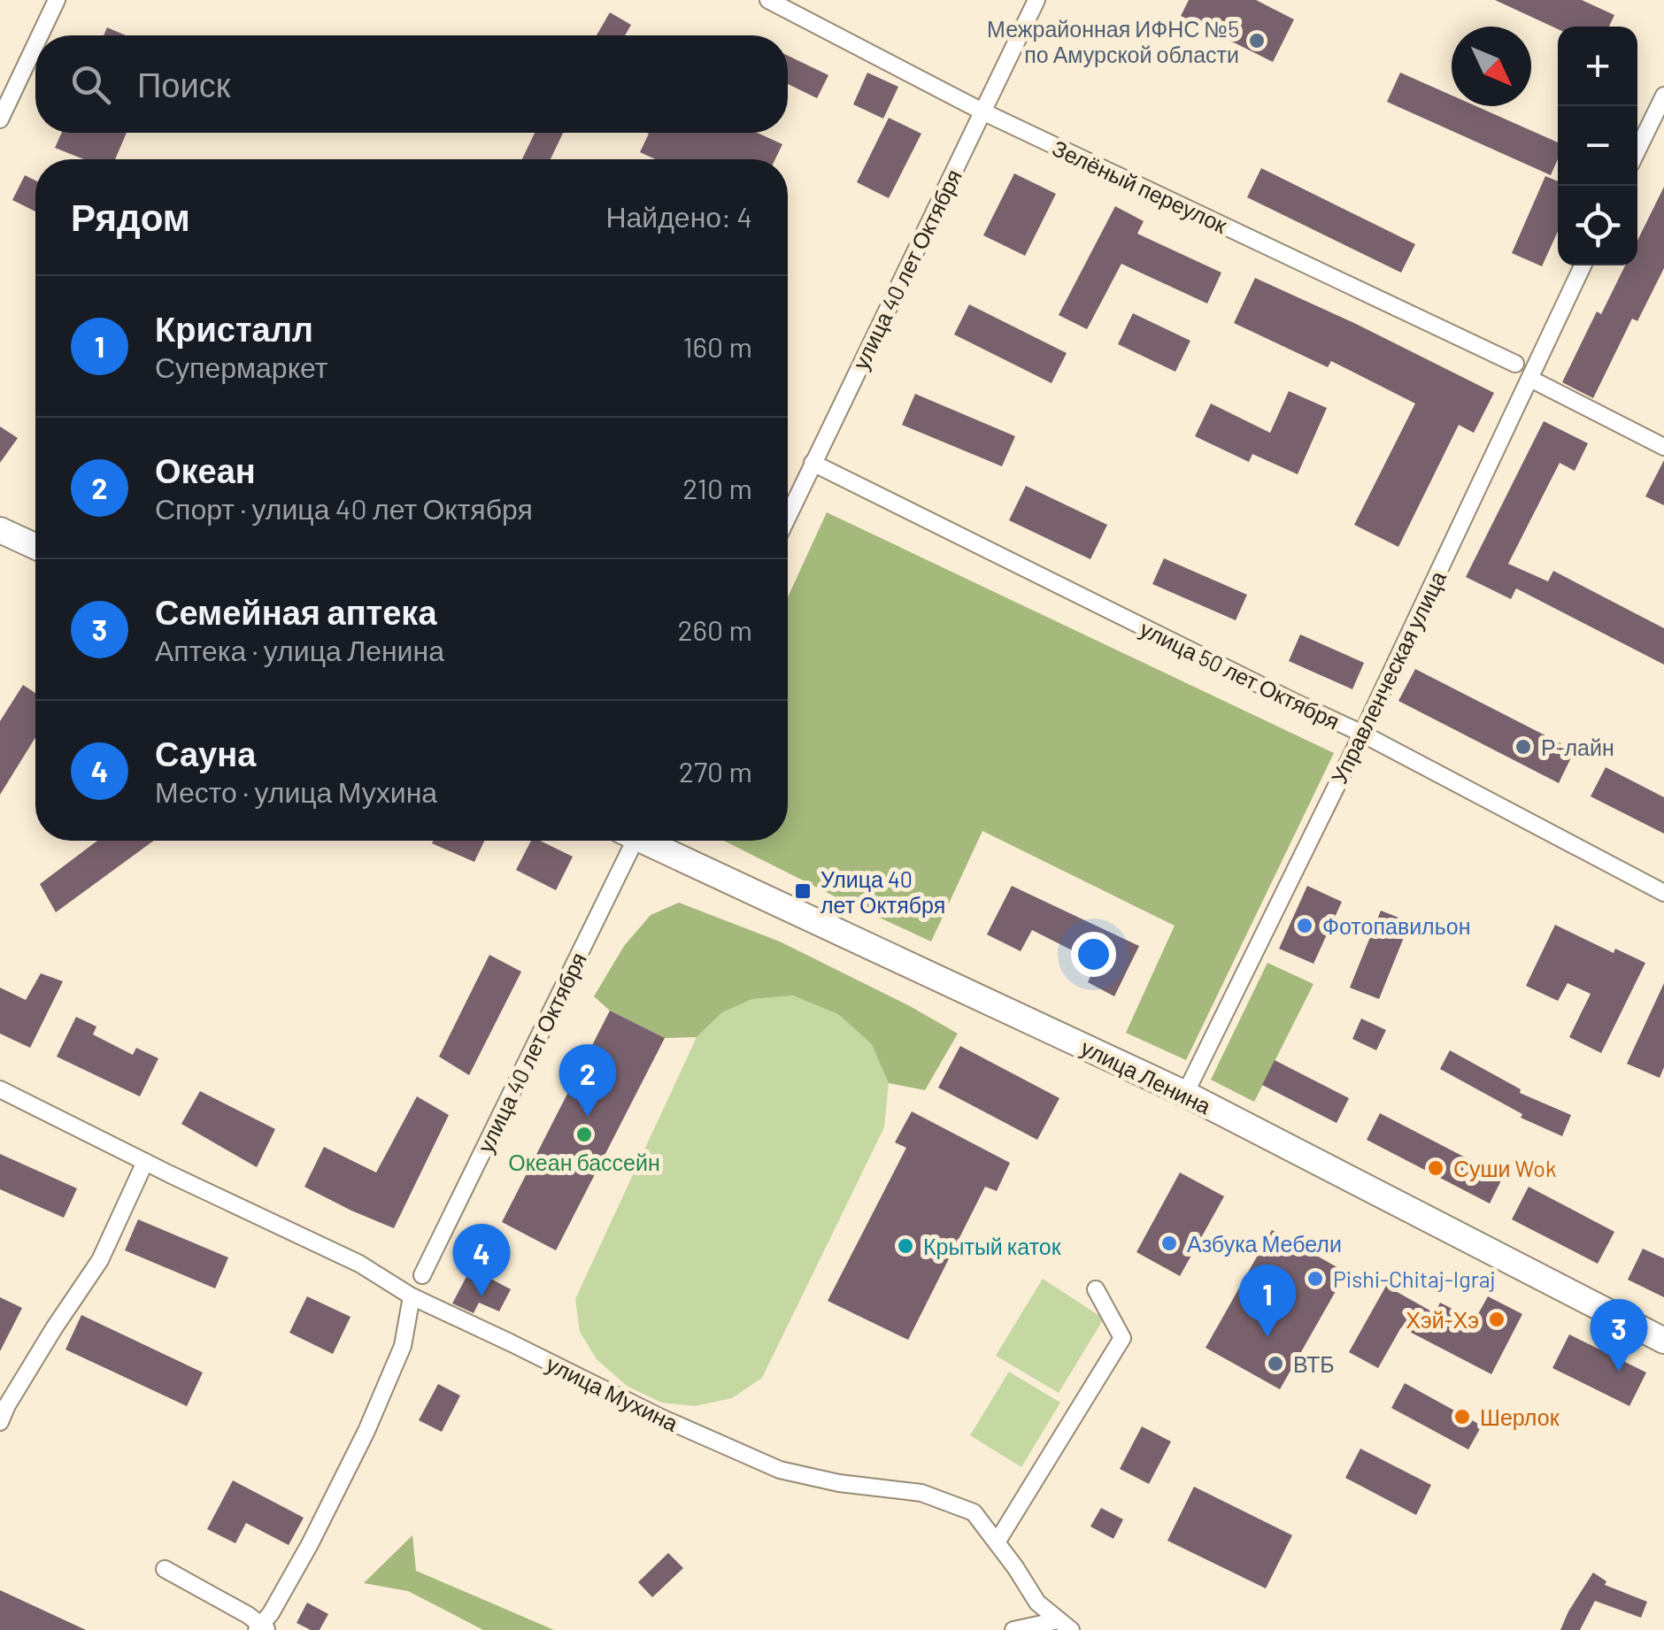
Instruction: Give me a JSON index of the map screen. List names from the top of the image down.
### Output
{
  "streets": {
    "main road": ["улица Ленина"],
    "street": [
      "Зелёный переулок",
      "улица 40 лет Октября",
      "улица 50 лет Октября",
      "Управленческая улица",
      "улица Мухина"
    ]
  },
  "crossings": [
    ["Зелёный переулок", "улица 40 лет Октября"],
    ["улица 40 лет Октября", "улица 50 лет Октября"],
    ["улица 50 лет Октября", "Управленческая улица"],
    ["Управленческая улица", "улица Ленина"]
  ],
  "places": {
    "other": [
      "Межрайонная ИФНС №5 по Амурской области",
      "Р-лайн",
      "Фотопавильон",
      "Океан бассейн",
      "Суши Wok",
      "Азбука Мебели",
      "Крытый каток",
      "Pishi-Chitaj-Igraj",
      "Хэй-Хэ",
      "ВТБ",
      "Шерлок"
    ],
    "transit": ["Улица 40 лет Октября"]
  },
  "north": "bottom right",
  "page": {
    "map_buttons": ["+", "−"],
    "search": "Поиск",
    "heading": ["Рядом", "Найдено: 4"],
    "list": [
      {
        "mark": "1",
        "name": "Кристалл",
        "note": "Супермаркет",
        "value": "160 m"
      },
      {
        "mark": "2",
        "name": "Океан",
        "note": "Спорт · улица 40 лет Октября",
        "value": "210 m"
      },
      {
        "mark": "3",
        "name": "Семейная аптека",
        "note": "Аптека · улица Ленина",
        "value": "260 m"
      },
      {
        "mark": "4",
        "name": "Сауна",
        "note": "Место · улица Мухина",
        "value": "270 m"
      }
    ],
    "pins": [
      "2",
      "4",
      "1",
      "3"
    ]
  }
}
